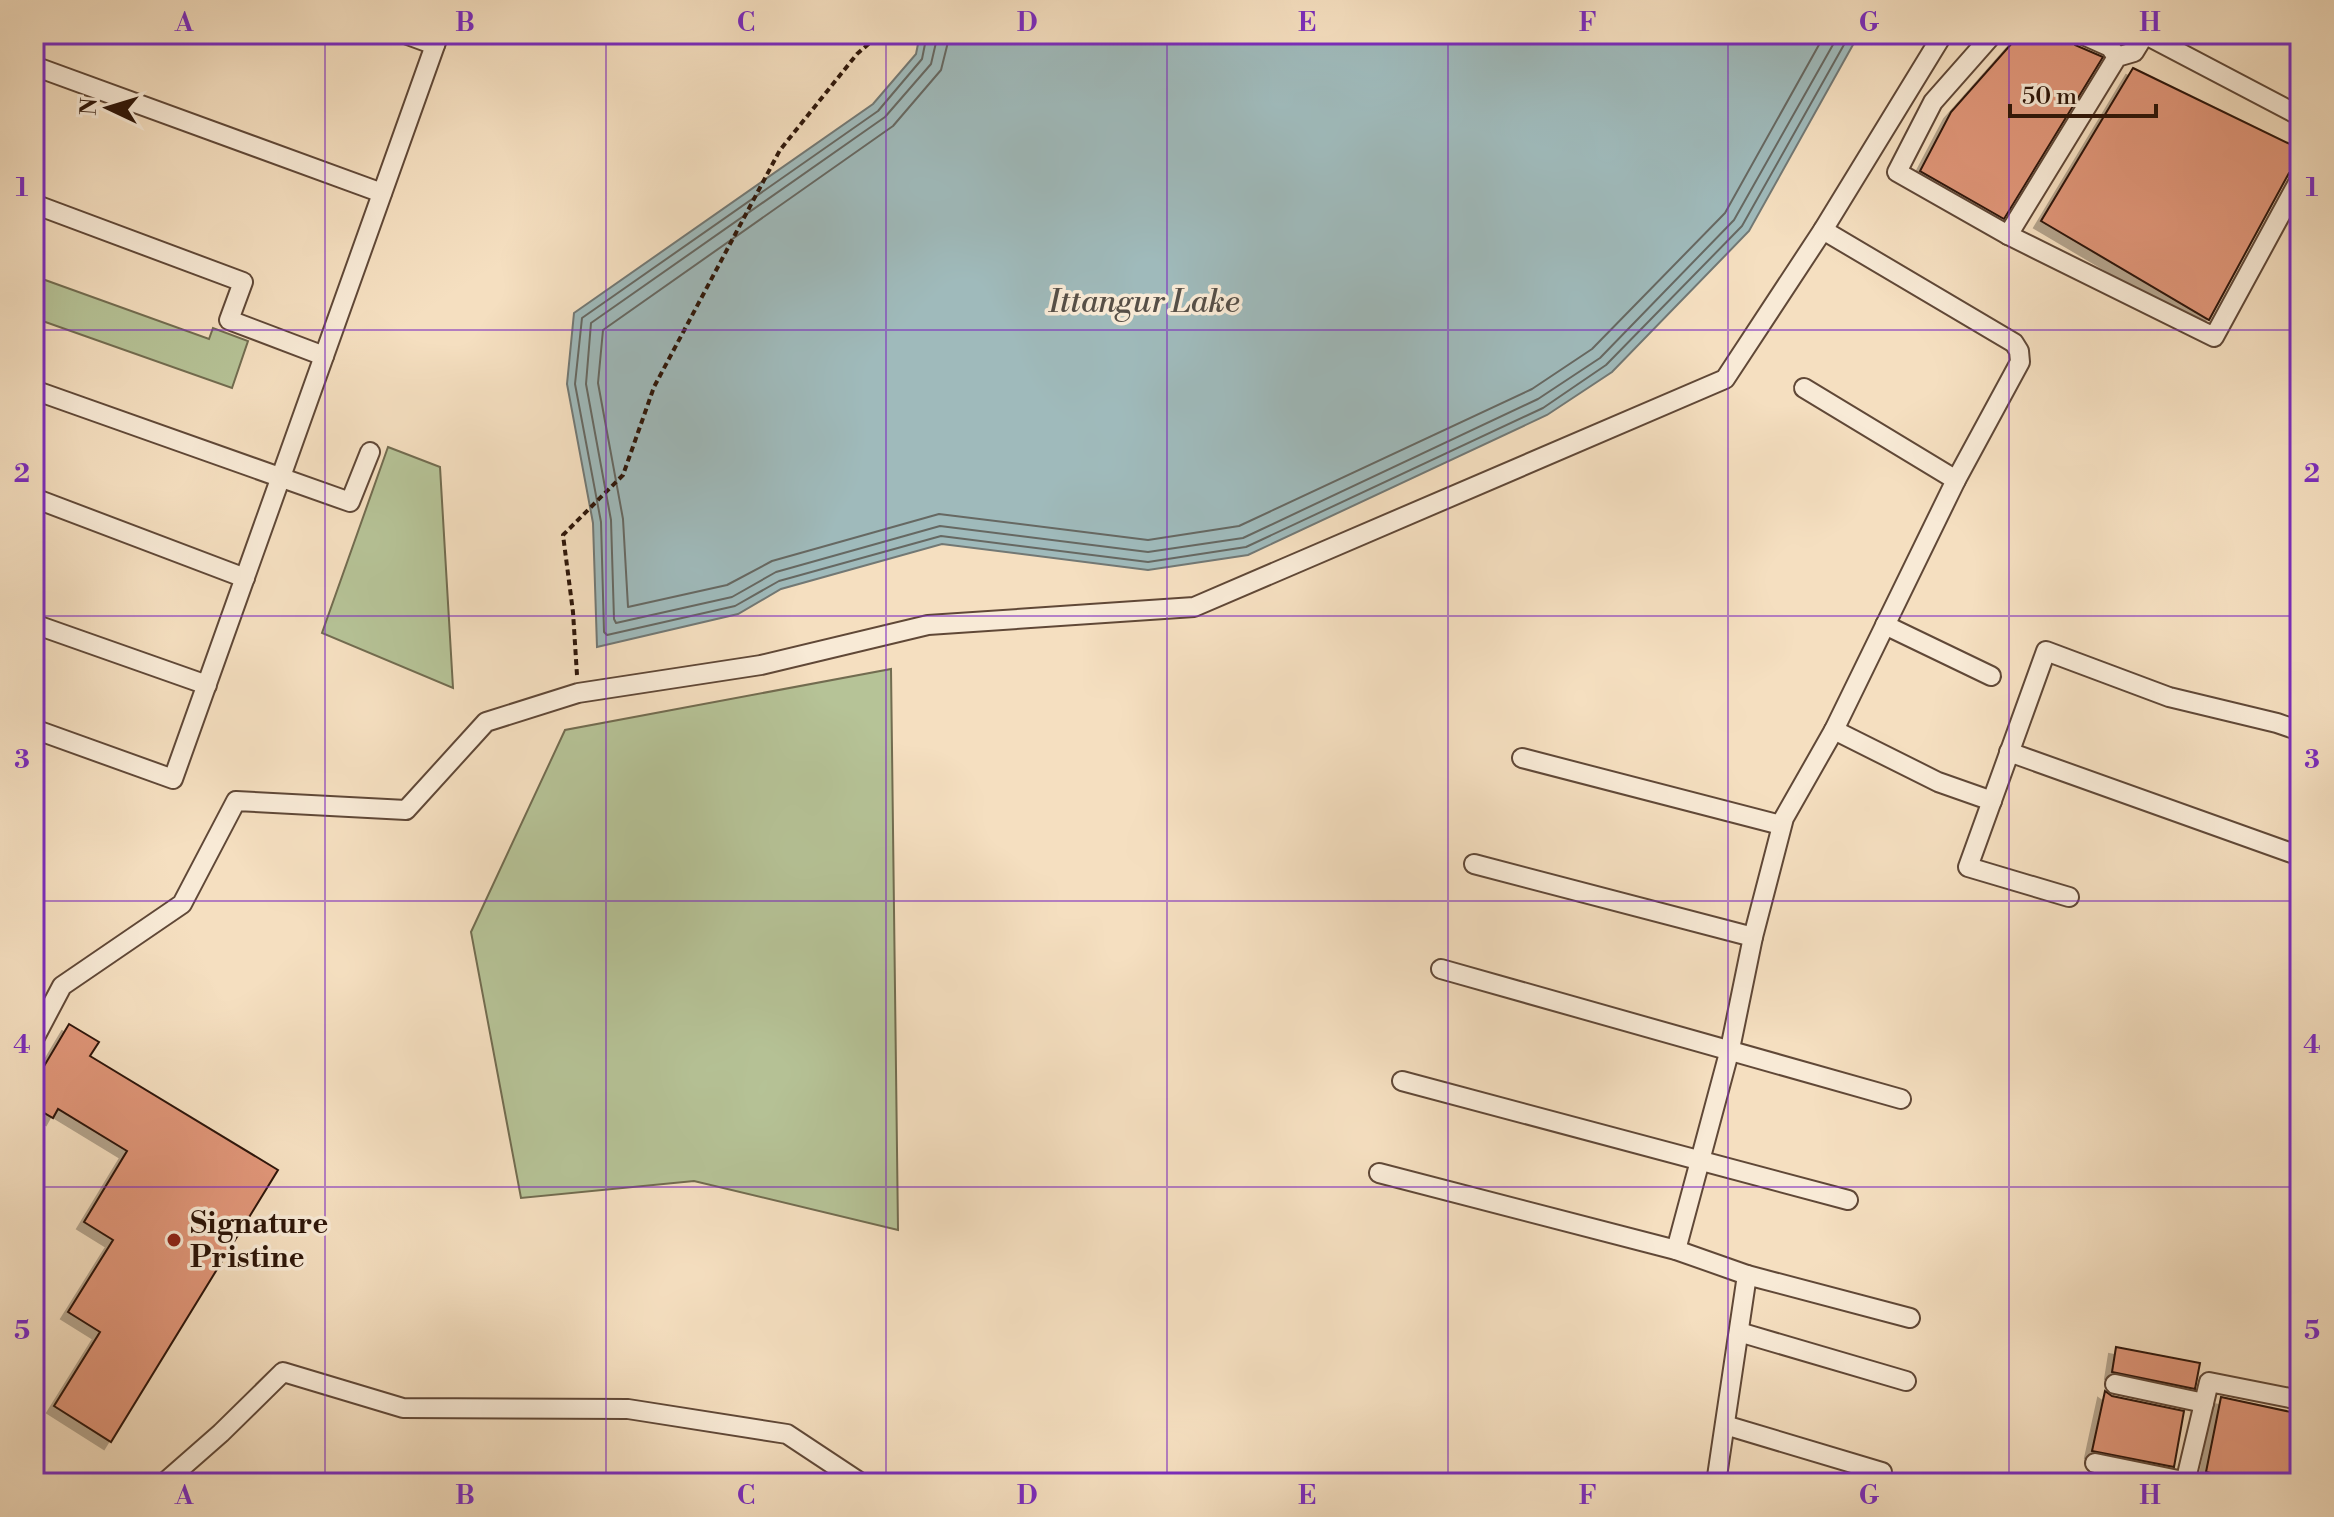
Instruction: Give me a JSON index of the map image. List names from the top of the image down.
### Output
{
  "water": ["Ittangur Lake"],
  "places": ["Signature Pristine"],
  "scale_bar": "50 m",
  "north": "left",
  "grid": {
    "columns": [
      "A",
      "B",
      "C",
      "D",
      "E",
      "F",
      "G",
      "H"
    ],
    "rows": [
      "1",
      "2",
      "3",
      "4",
      "5"
    ]
  }
}
